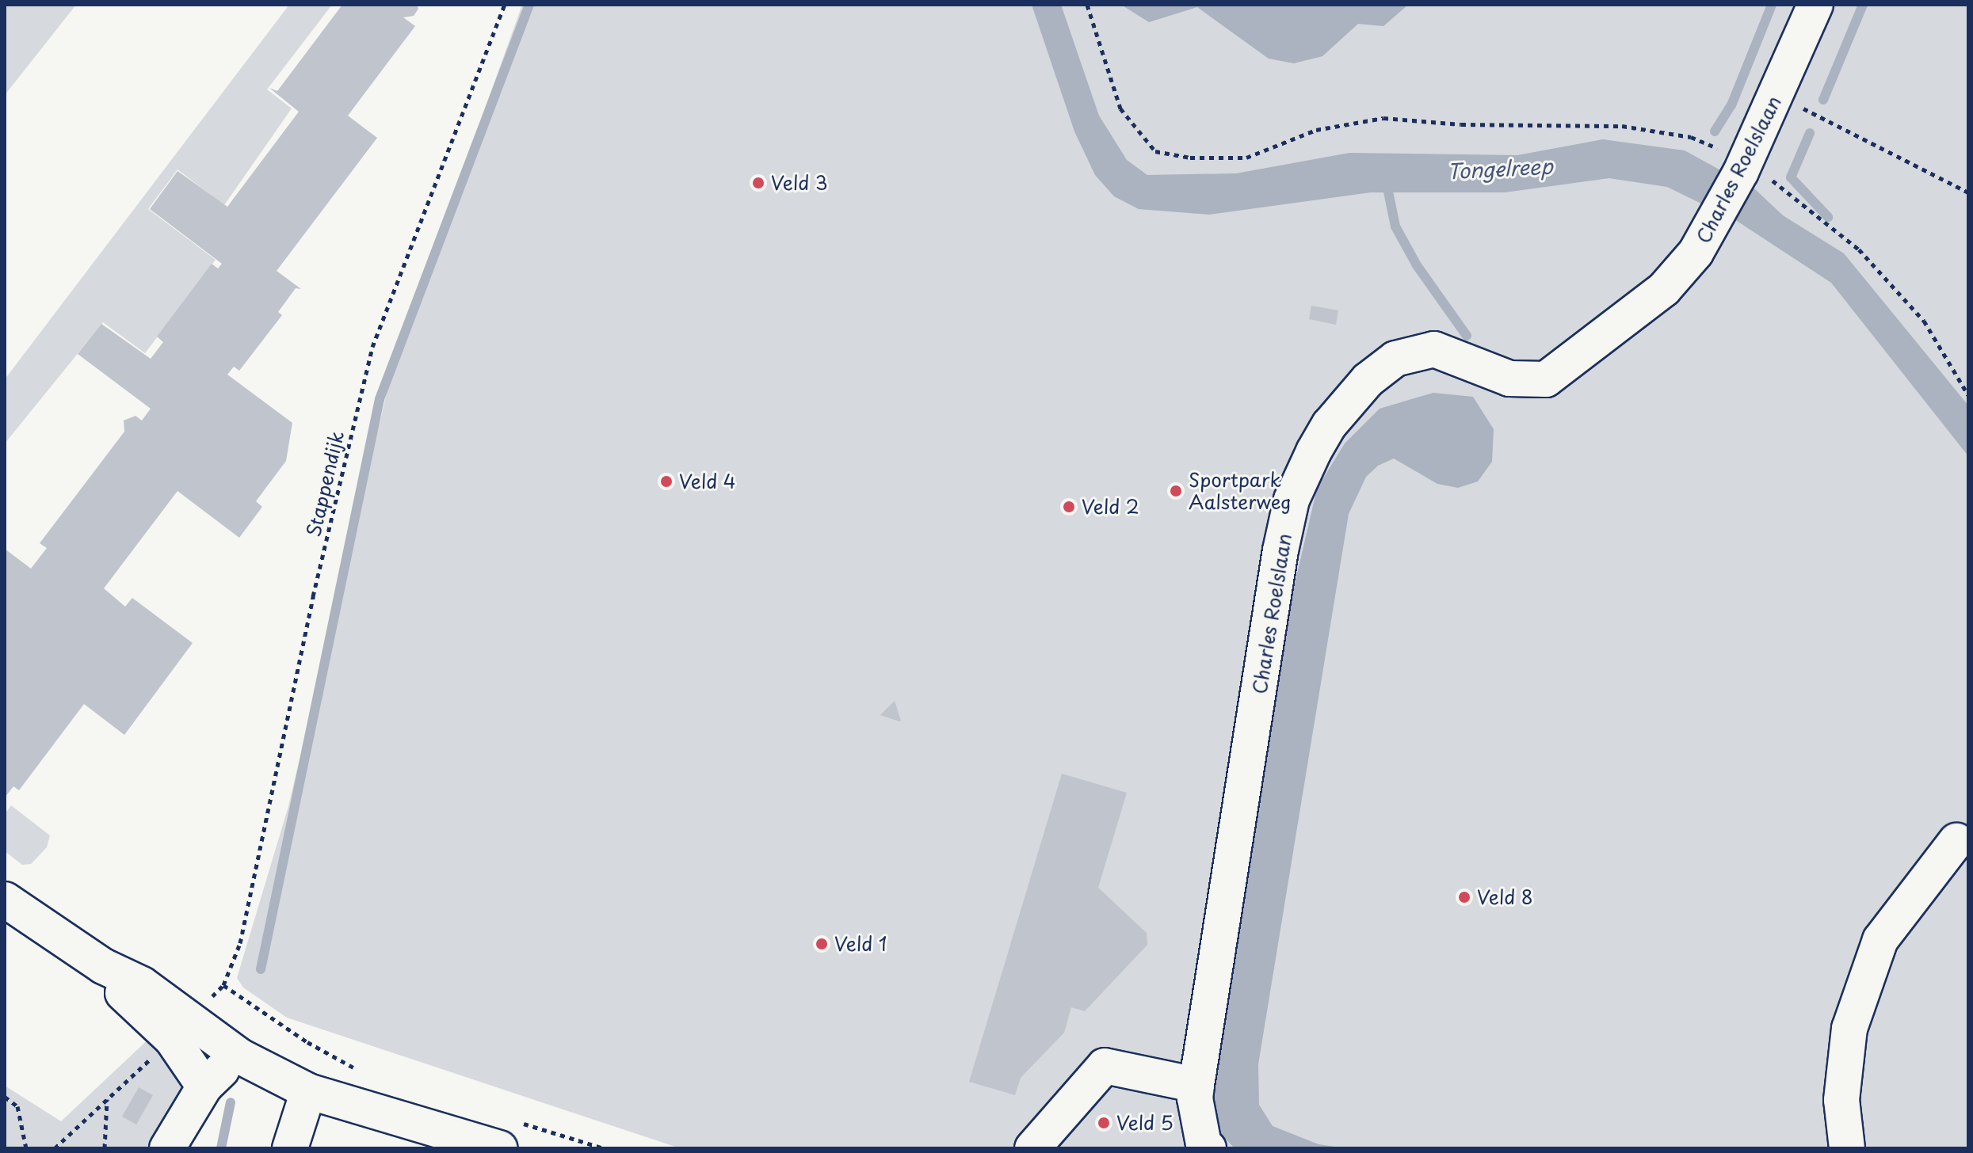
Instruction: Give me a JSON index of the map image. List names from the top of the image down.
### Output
{
  "streets": {
    "street": ["Charles Roelslaan"],
    "path": ["Stappendijk"]
  },
  "water": ["Tongelreep"],
  "places": [
    "Veld 3",
    "Veld 4",
    "Sportpark Aalsterweg",
    "Veld 2",
    "Veld 8",
    "Veld 1",
    "Veld 5"
  ]
}
